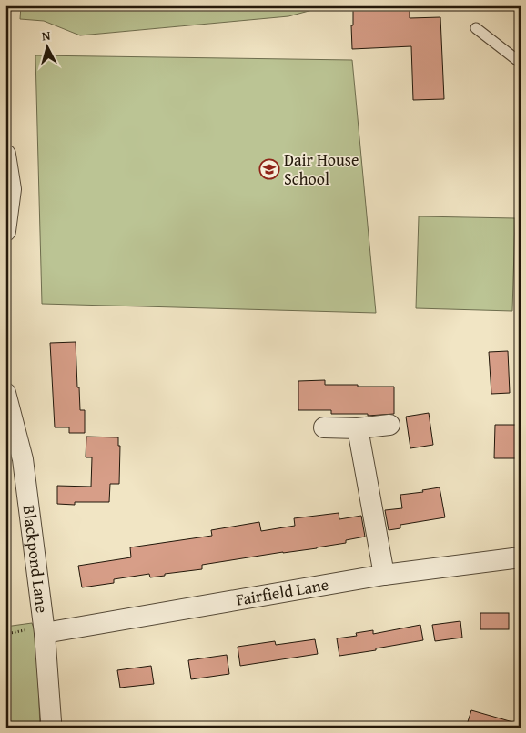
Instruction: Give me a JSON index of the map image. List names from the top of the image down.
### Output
{
  "streets": {
    "street": ["Blackpond Lane", "Fairfield Lane"]
  },
  "crossings": [
    ["Blackpond Lane", "Fairfield Lane"]
  ],
  "places": {
    "school or university": ["Dair House School"]
  },
  "north": "top"
}
